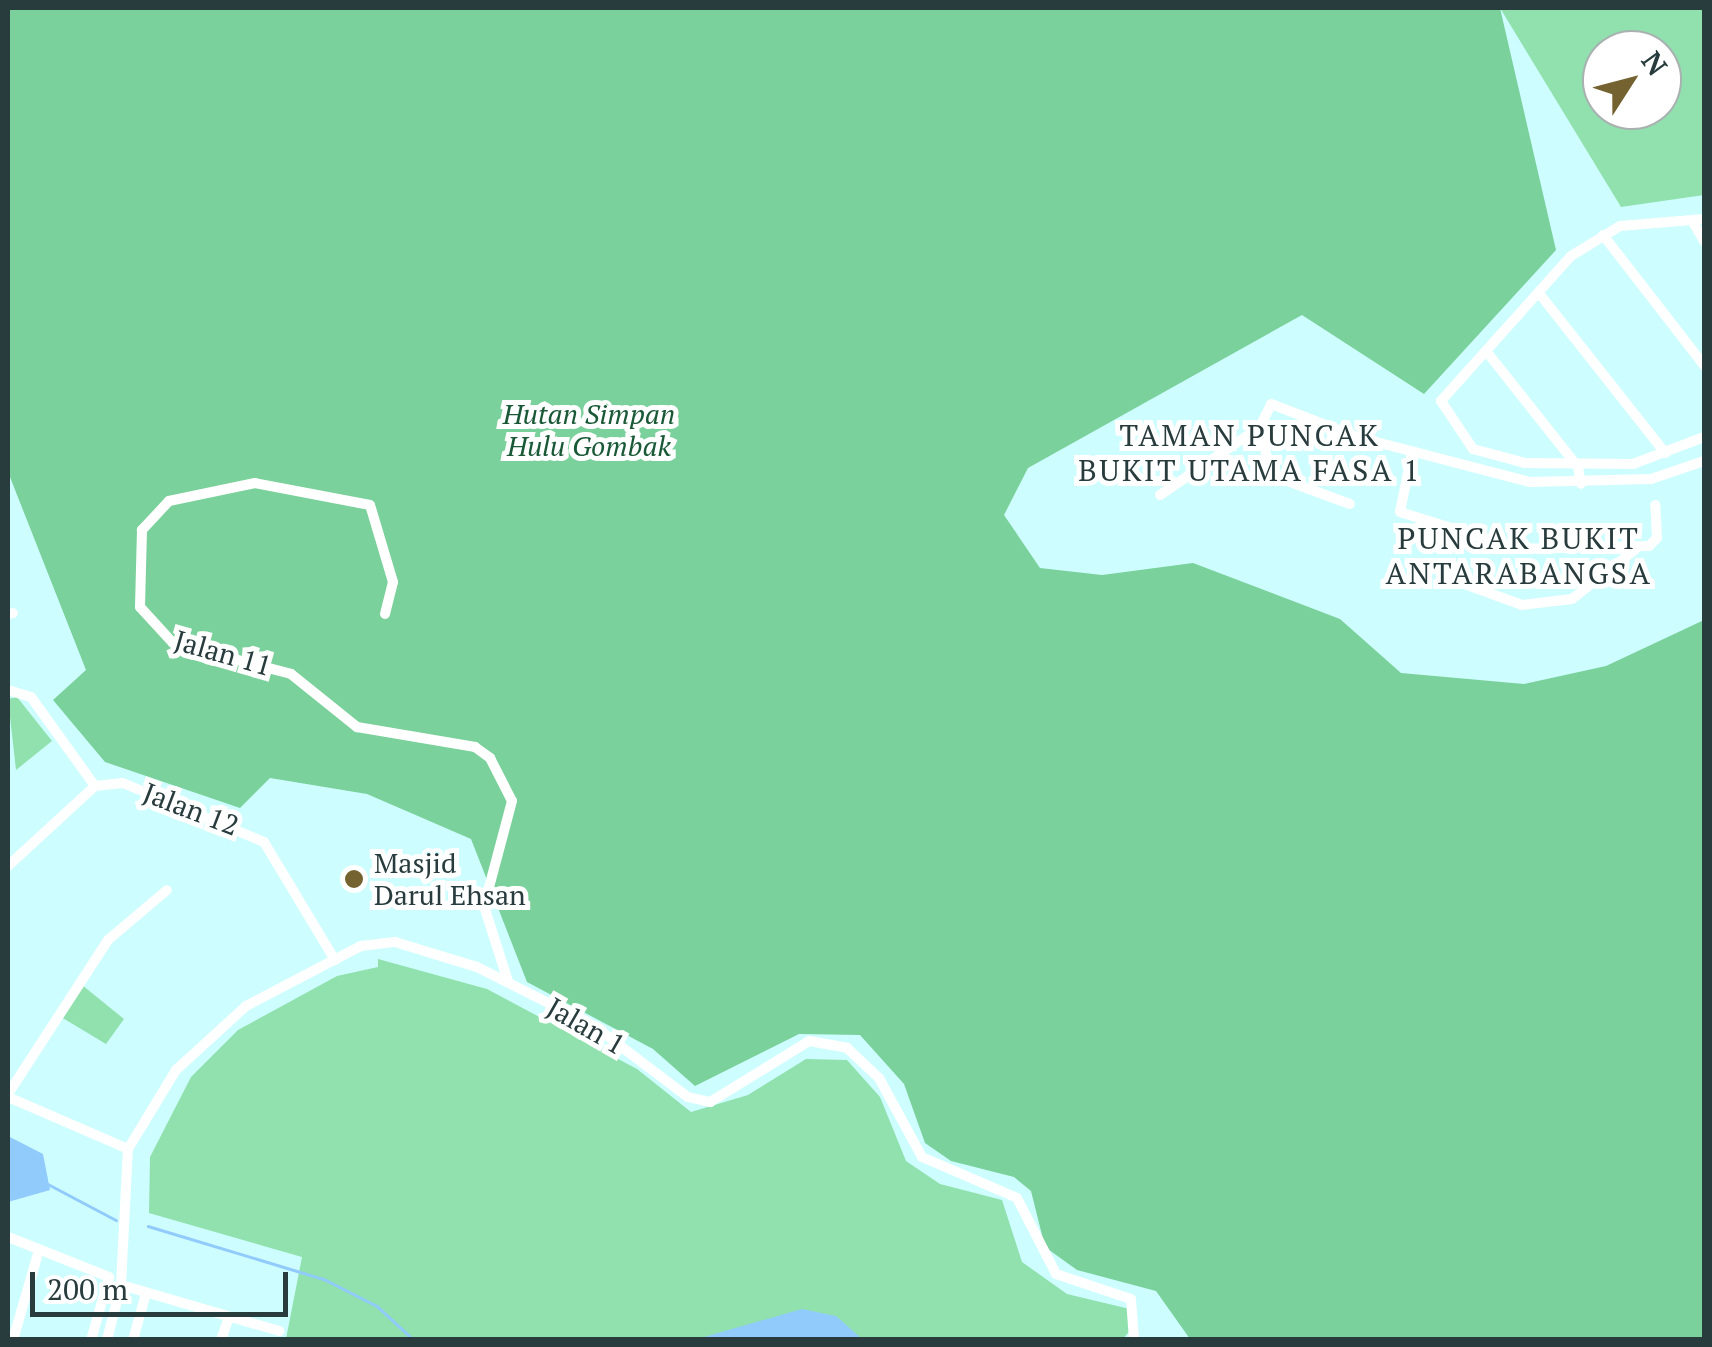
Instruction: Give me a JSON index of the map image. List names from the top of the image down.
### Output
{
  "streets": {
    "street": ["Jalan 11", "Jalan 12", "Jalan 1"]
  },
  "crossings": [
    ["Jalan 11", "Jalan 1"],
    ["Jalan 12", "Jalan 1"]
  ],
  "districts": ["TAMAN PUNCAK BUKIT UTAMA FASA 1", "PUNCAK BUKIT ANTARABANGSA"],
  "parks": ["Hutan Simpan Hulu Gombak"],
  "places": ["Masjid Darul Ehsan"],
  "scale_bar": "200 m",
  "north": "top right"
}
